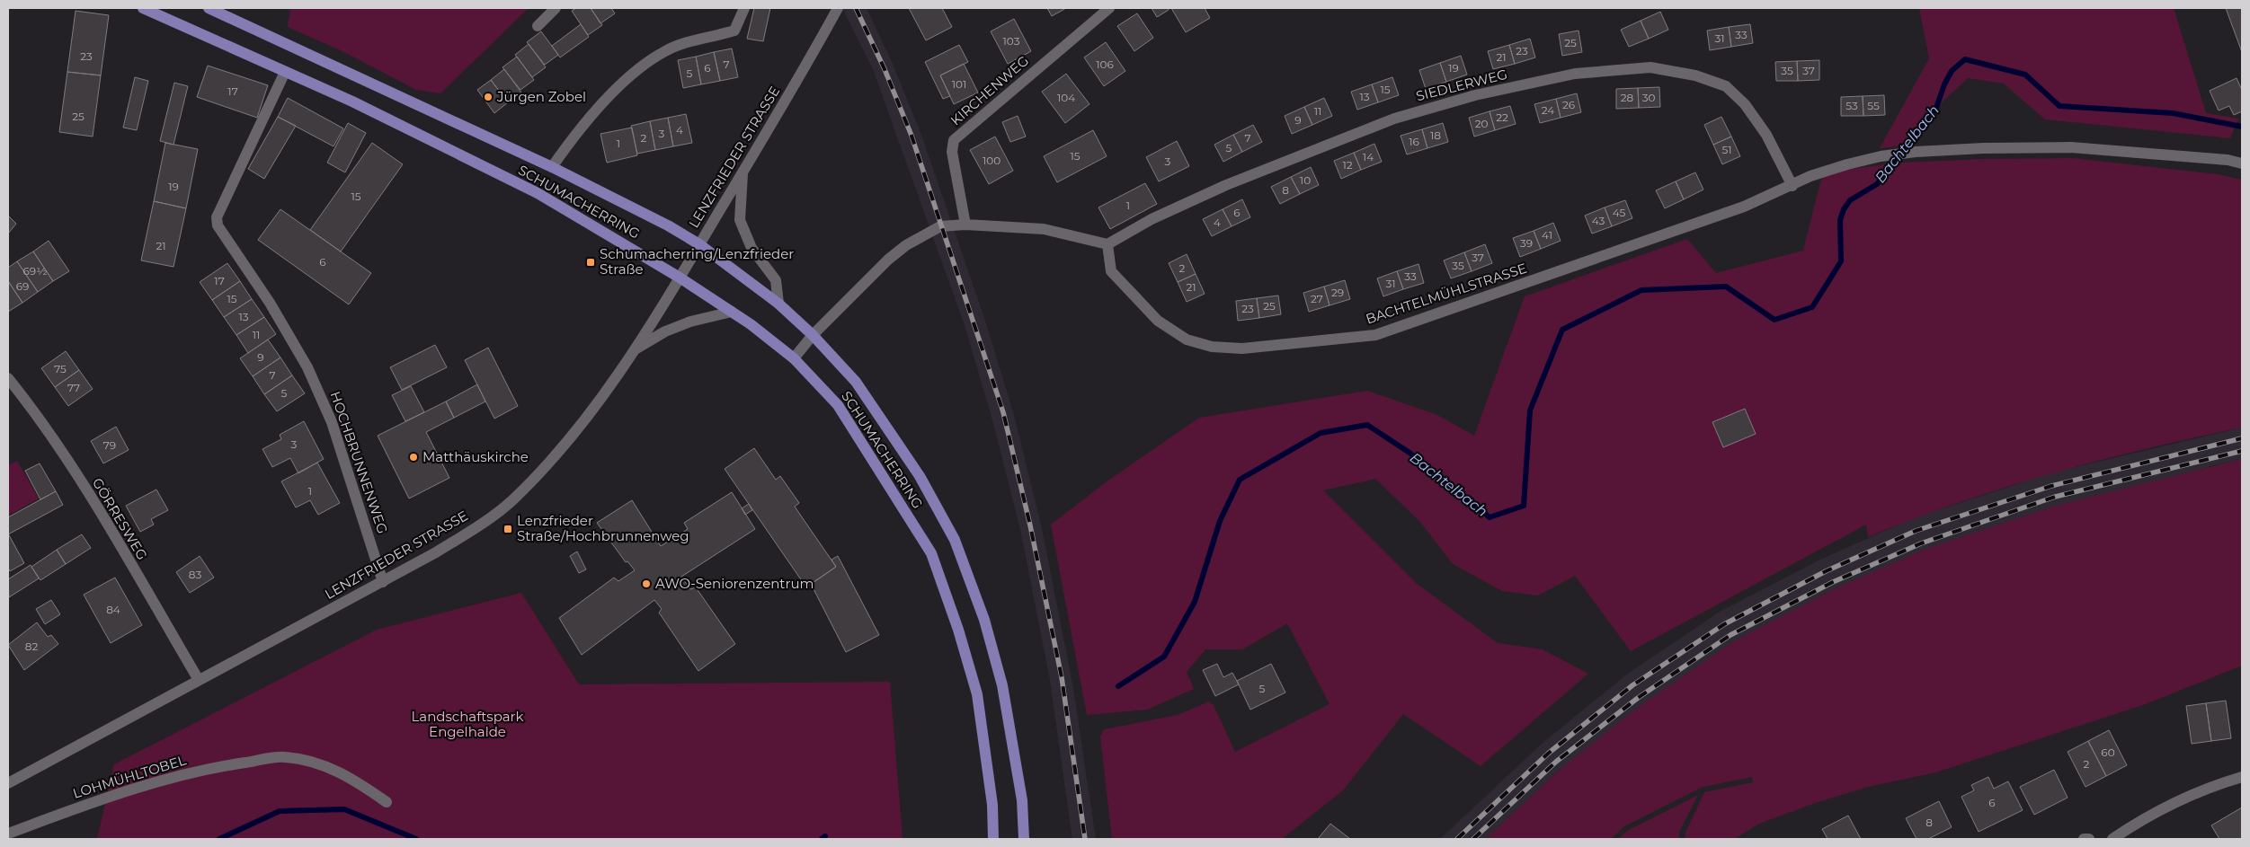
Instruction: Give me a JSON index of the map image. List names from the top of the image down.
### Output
{
  "streets": {
    "main road": ["SCHUMACHERRING"],
    "street": [
      "SIEDLERWEG",
      "KIRCHENWEG",
      "LENZFRIEDER STRASSE",
      "BACHTELMÜHLSTRASSE",
      "HOCHBRUNNENWEG",
      "GÖRRESWEG",
      "LOHMÜHLTOBEL"
    ]
  },
  "crossings": [
    ["SIEDLERWEG", "BACHTELMÜHLSTRASSE"],
    ["LENZFRIEDER STRASSE", "SCHUMACHERRING"],
    ["LENZFRIEDER STRASSE", "HOCHBRUNNENWEG"],
    ["LENZFRIEDER STRASSE", "GÖRRESWEG"],
    ["SCHUMACHERRING", "HOCHBRUNNENWEG"]
  ],
  "water": ["Bachtelbach"],
  "parks": ["Landschaftspark Engelhalde"],
  "places": {
    "other": ["Jürgen Zobel", "Matthäuskirche", "AWO-Seniorenzentrum"],
    "transit": ["Schumacherring/Lenzfrieder Straße", "Lenzfrieder Straße/Hochbrunnenweg"]
  },
  "house_numbers": [
    "33",
    "31",
    "103",
    "25",
    "23",
    "23",
    "21",
    "7",
    "106",
    "6",
    "19",
    "35",
    "37",
    "5",
    "101",
    "15",
    "17",
    "13",
    "104",
    "28",
    "30",
    "26",
    "53",
    "55",
    "24",
    "11",
    "25",
    "22",
    "9",
    "20",
    "4",
    "3",
    "18",
    "2",
    "7",
    "16",
    "1",
    "5",
    "51",
    "15",
    "14",
    "100",
    "3",
    "12",
    "10",
    "19",
    "8",
    "15",
    "1",
    "6",
    "45",
    "43",
    "4",
    "41",
    "39",
    "21",
    "37",
    "6",
    "35",
    "2",
    "69½",
    "33",
    "17",
    "31",
    "69",
    "21",
    "29",
    "15",
    "27",
    "25",
    "23",
    "13",
    "11",
    "9",
    "75",
    "7",
    "77",
    "5",
    "3",
    "79",
    "1",
    "83",
    "84",
    "82",
    "5",
    "60",
    "2",
    "6",
    "8"
  ]
}
